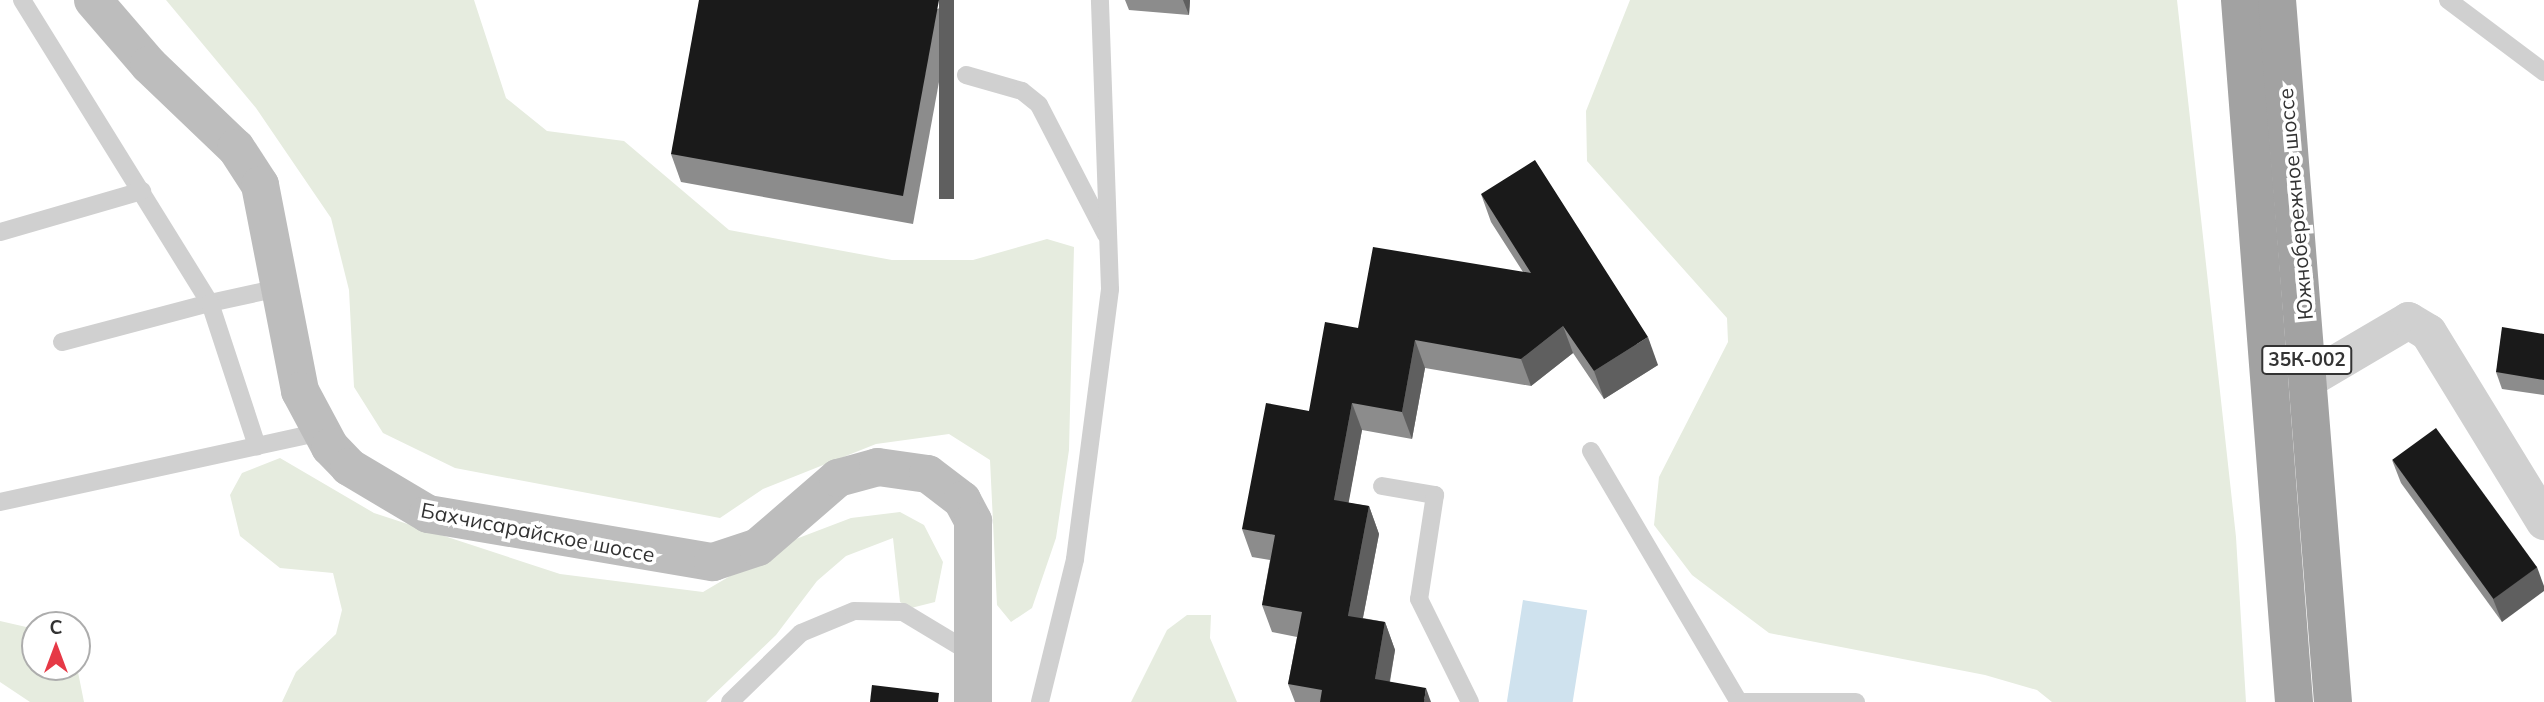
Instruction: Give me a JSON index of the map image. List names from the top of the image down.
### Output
{
  "streets": {
    "highway": ["Южнобережное шоссе", "35К-002"],
    "main road": ["Бахчисарайское шоссе"]
  },
  "north": "top"
}
